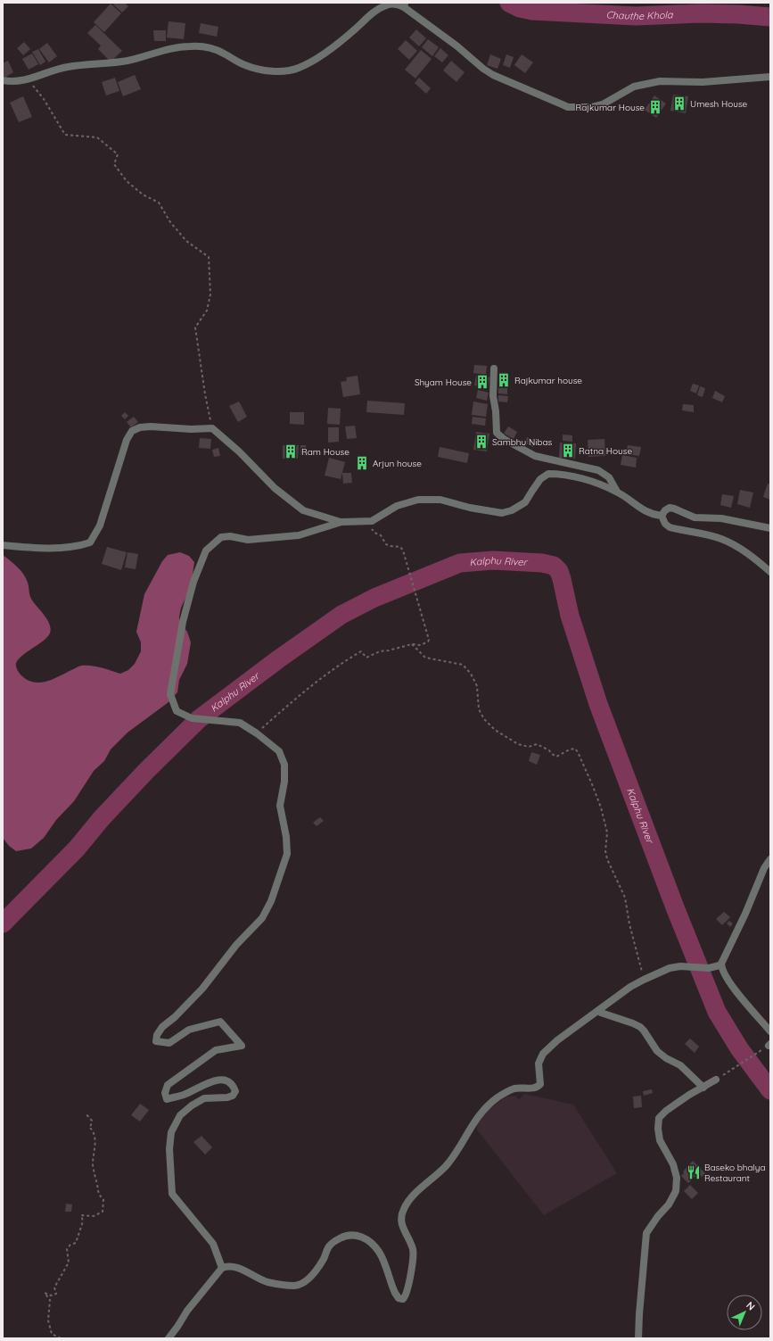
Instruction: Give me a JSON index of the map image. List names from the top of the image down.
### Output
{
  "water": ["Chauthe Khola", "Kalphu River"],
  "places": {
    "building": [
      "Umesh House",
      "Rajkumar House",
      "Rajkumar house",
      "Shyam House",
      "Sambhu Nibas",
      "Ratna House",
      "Ram House",
      "Arjun house"
    ],
    "restaurant": ["Baseko bhalya Restaurant"]
  },
  "north": "top right"
}
